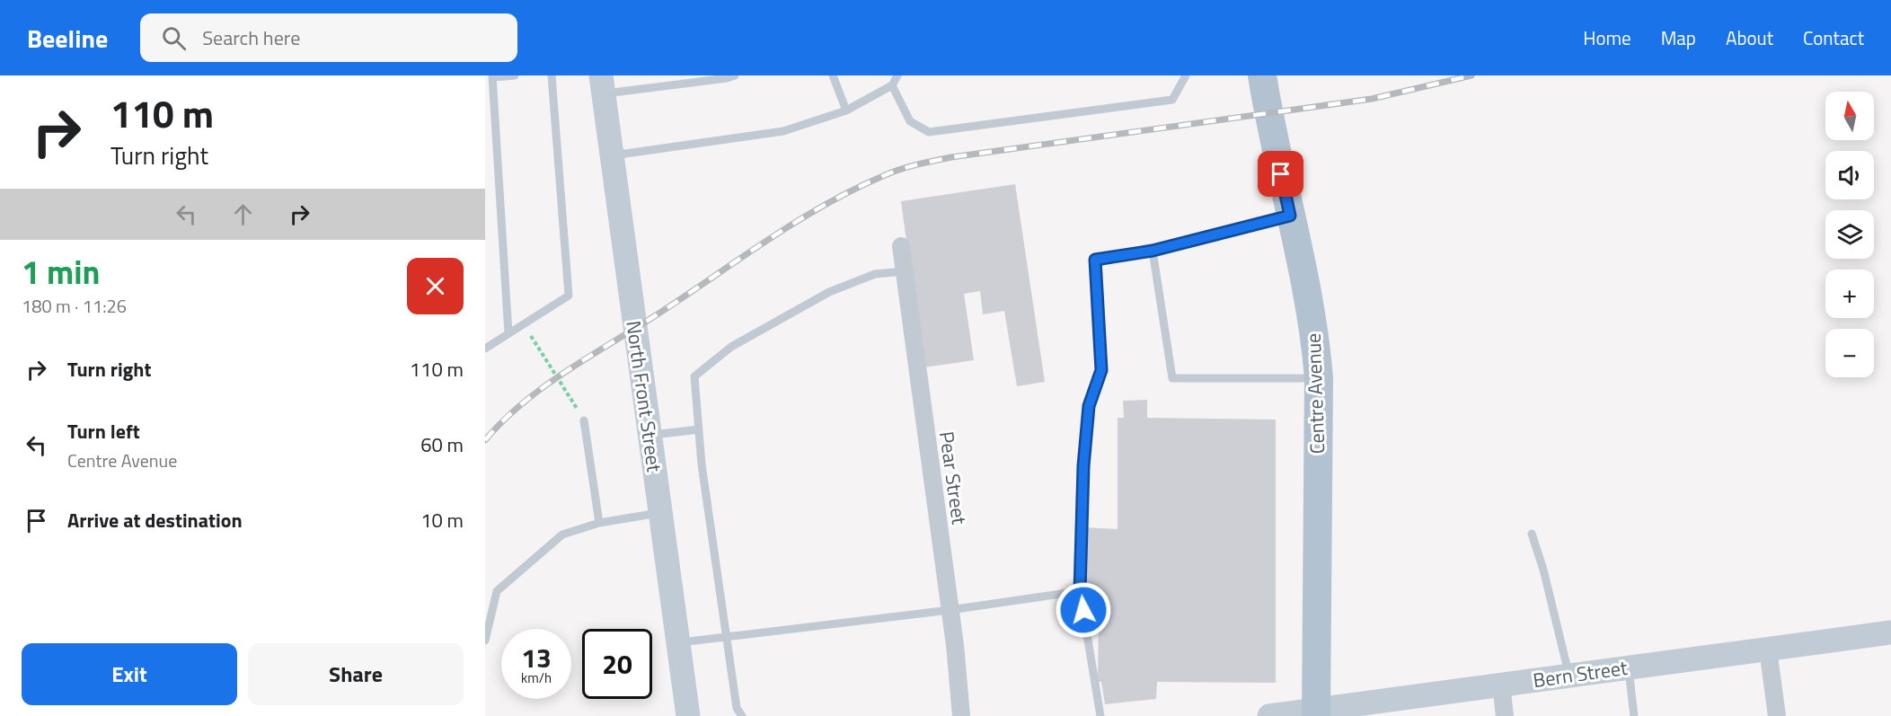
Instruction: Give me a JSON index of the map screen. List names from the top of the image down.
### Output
{
  "streets": {
    "main road": ["Centre Avenue"],
    "street": ["North Front Street", "Pear Street", "Bern Street"]
  },
  "crossings": [
    ["Centre Avenue", "Bern Street"]
  ],
  "north": "top",
  "page": {
    "header": "Beeline",
    "search": "Search here",
    "nav": [
      "Home",
      "Map",
      "About",
      "Contact"
    ],
    "turn": ["110 m", "Turn right"],
    "map_buttons": ["+", "−"],
    "heading": ["1 min", "180 m · 11:26"],
    "list": [
      {
        "name": "Turn right",
        "value": "110 m"
      },
      {
        "name": "Turn left",
        "note": "Centre Avenue",
        "value": "60 m"
      },
      {
        "name": "Arrive at destination",
        "value": "10 m"
      }
    ],
    "speed": "13 km/h",
    "limit": "20",
    "buttons": ["Exit", "Share"]
  }
}
